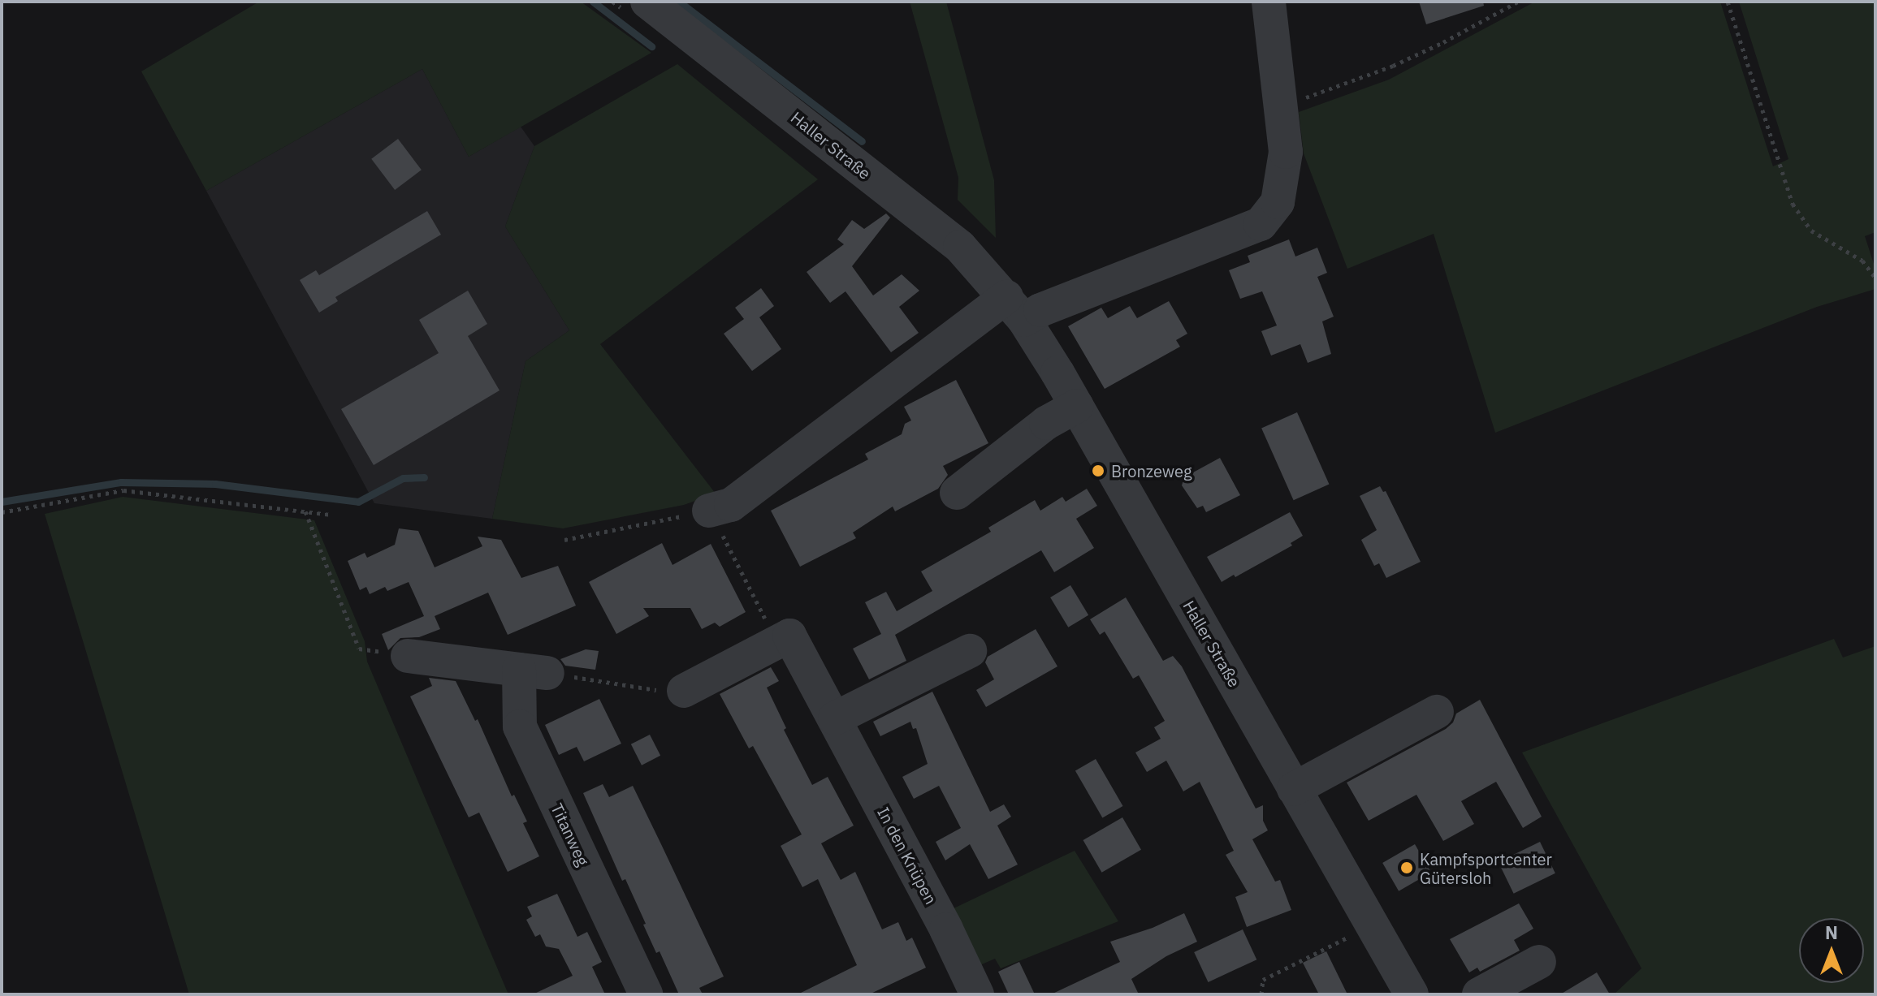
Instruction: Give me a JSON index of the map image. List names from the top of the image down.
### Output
{
  "streets": {
    "street": ["Haller Straße", "Titanweg", "In den Knüpen"]
  },
  "places": ["Bronzeweg", "Kampfsportcenter Gütersloh"],
  "north": "top"
}
